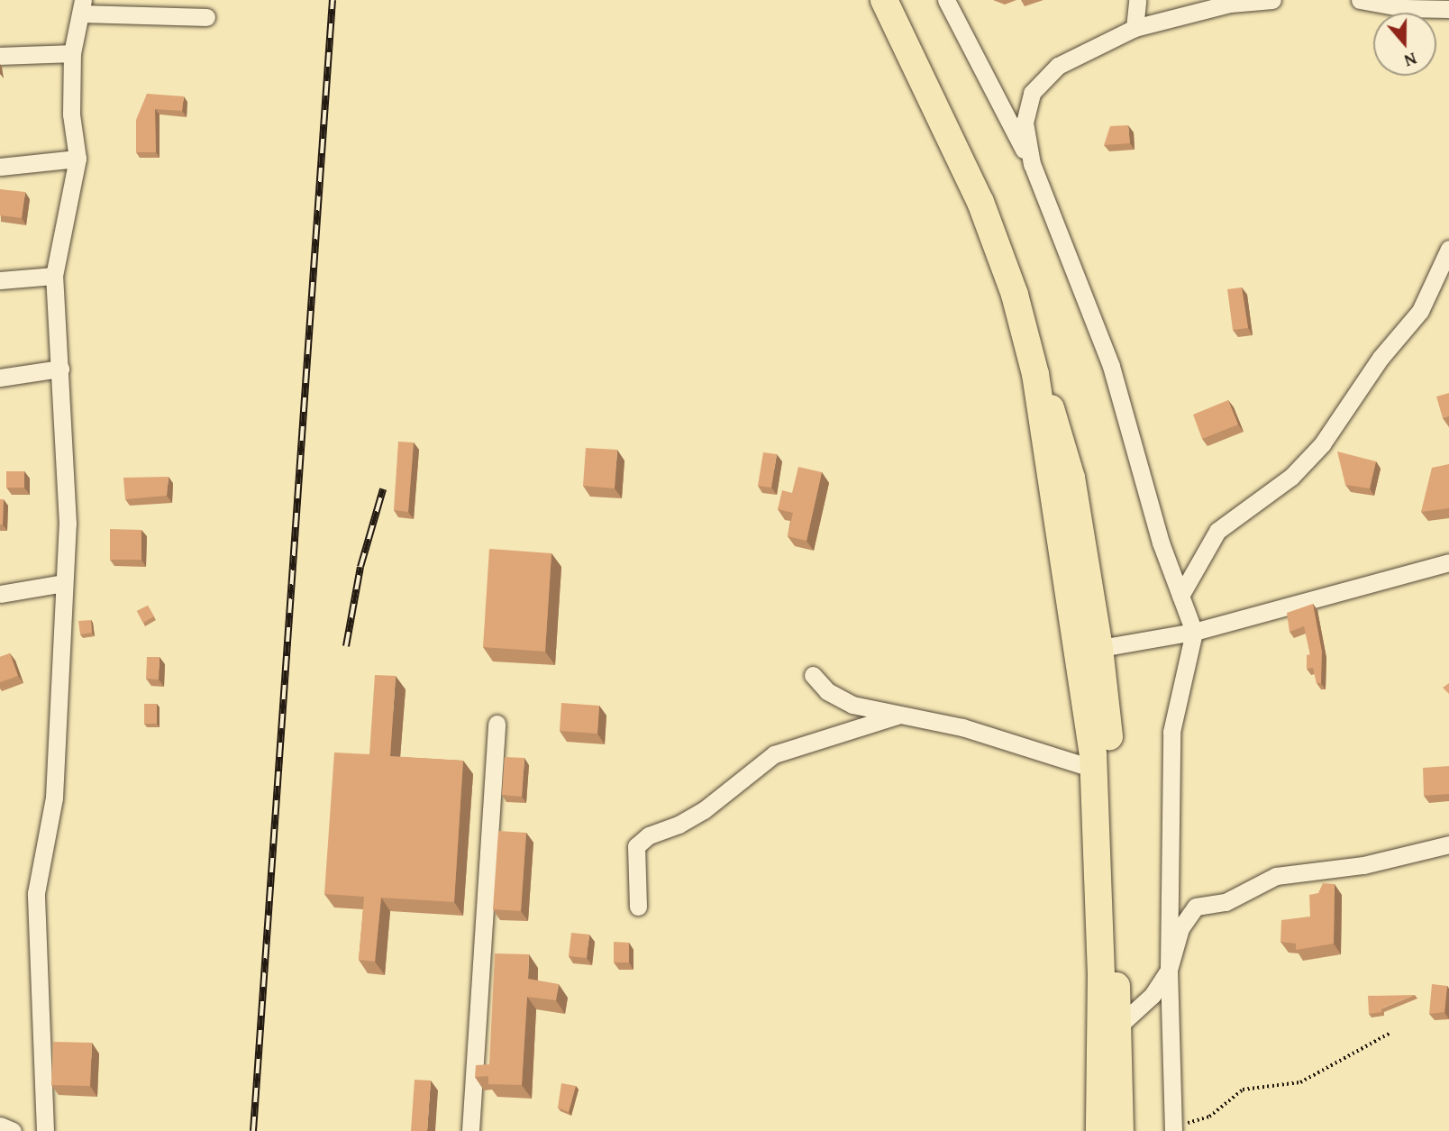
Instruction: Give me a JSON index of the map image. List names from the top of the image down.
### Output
{
  "north": "bottom"
}
